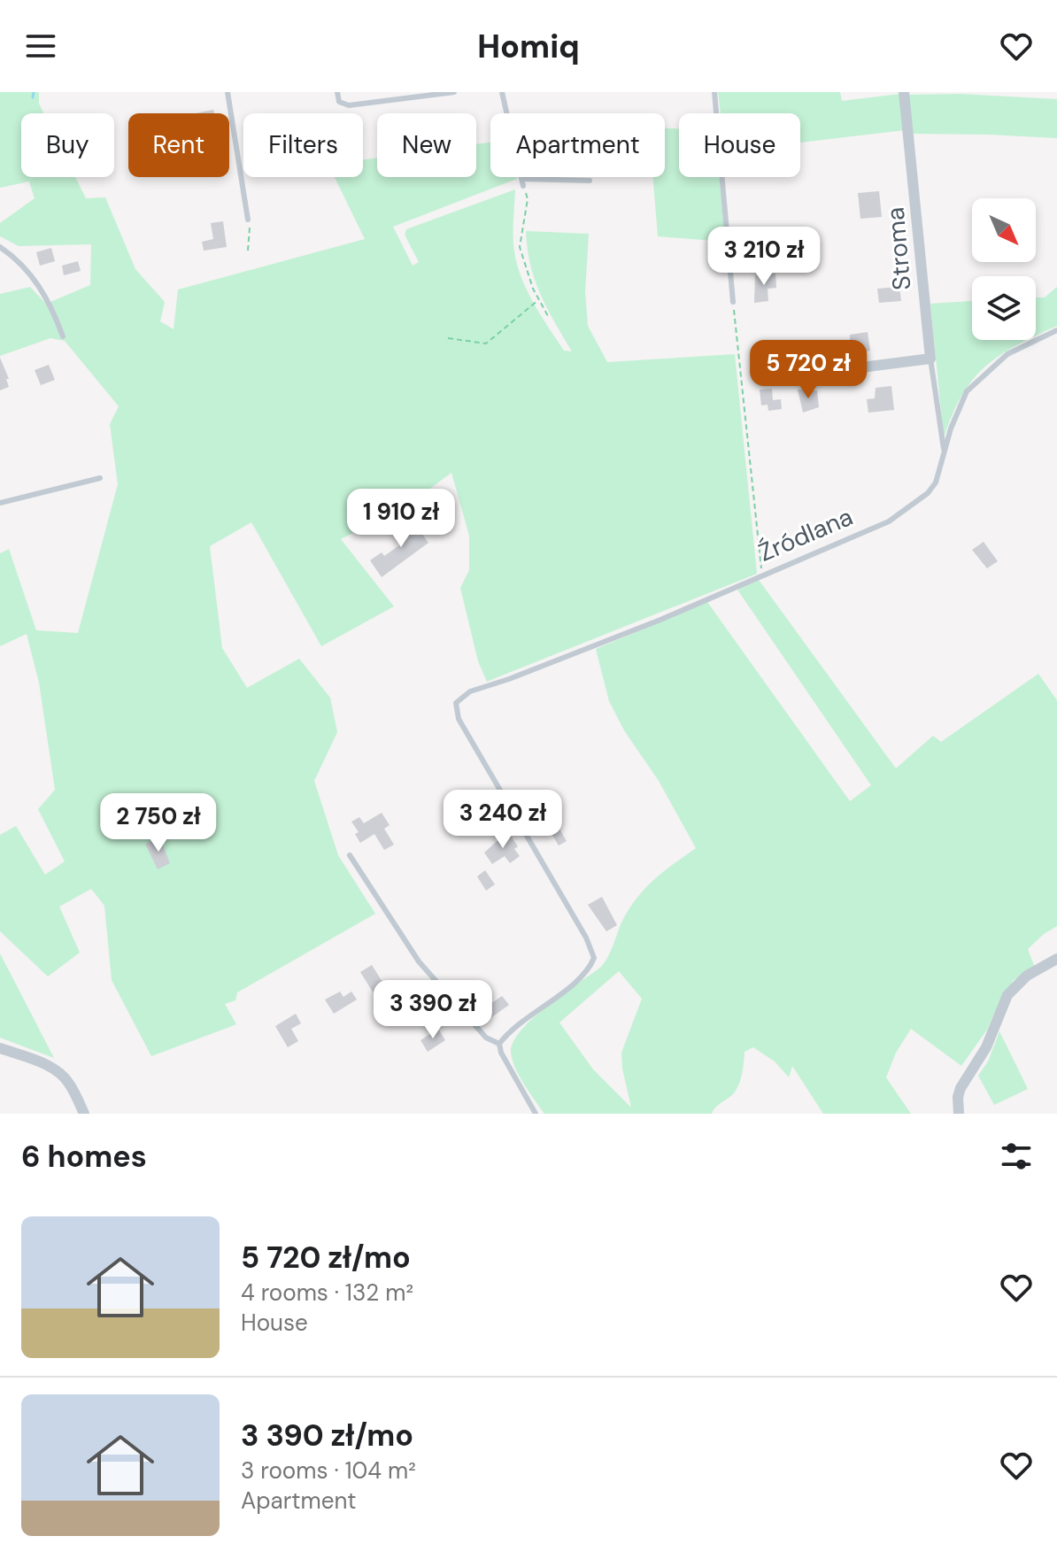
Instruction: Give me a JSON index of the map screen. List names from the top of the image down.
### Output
{
  "streets": {
    "street": ["Stroma"],
    "lane": ["Źródlana"]
  },
  "north": "bottom right",
  "page": {
    "header": "Homiq",
    "chip": [
      "Buy",
      "Rent",
      "Filters",
      "New",
      "Apartment",
      "House"
    ],
    "price": [
      "3 210 zł",
      "5 720 zł",
      "1 910 zł",
      "3 240 zł",
      "2 750 zł",
      "3 390 zł"
    ],
    "heading": "6 homes",
    "list": [
      {
        "name": "5 720 zł/mo",
        "note": "4 rooms · 132 m² · House"
      },
      {
        "name": "3 390 zł/mo",
        "note": "3 rooms · 104 m² · Apartment"
      }
    ]
  }
}
